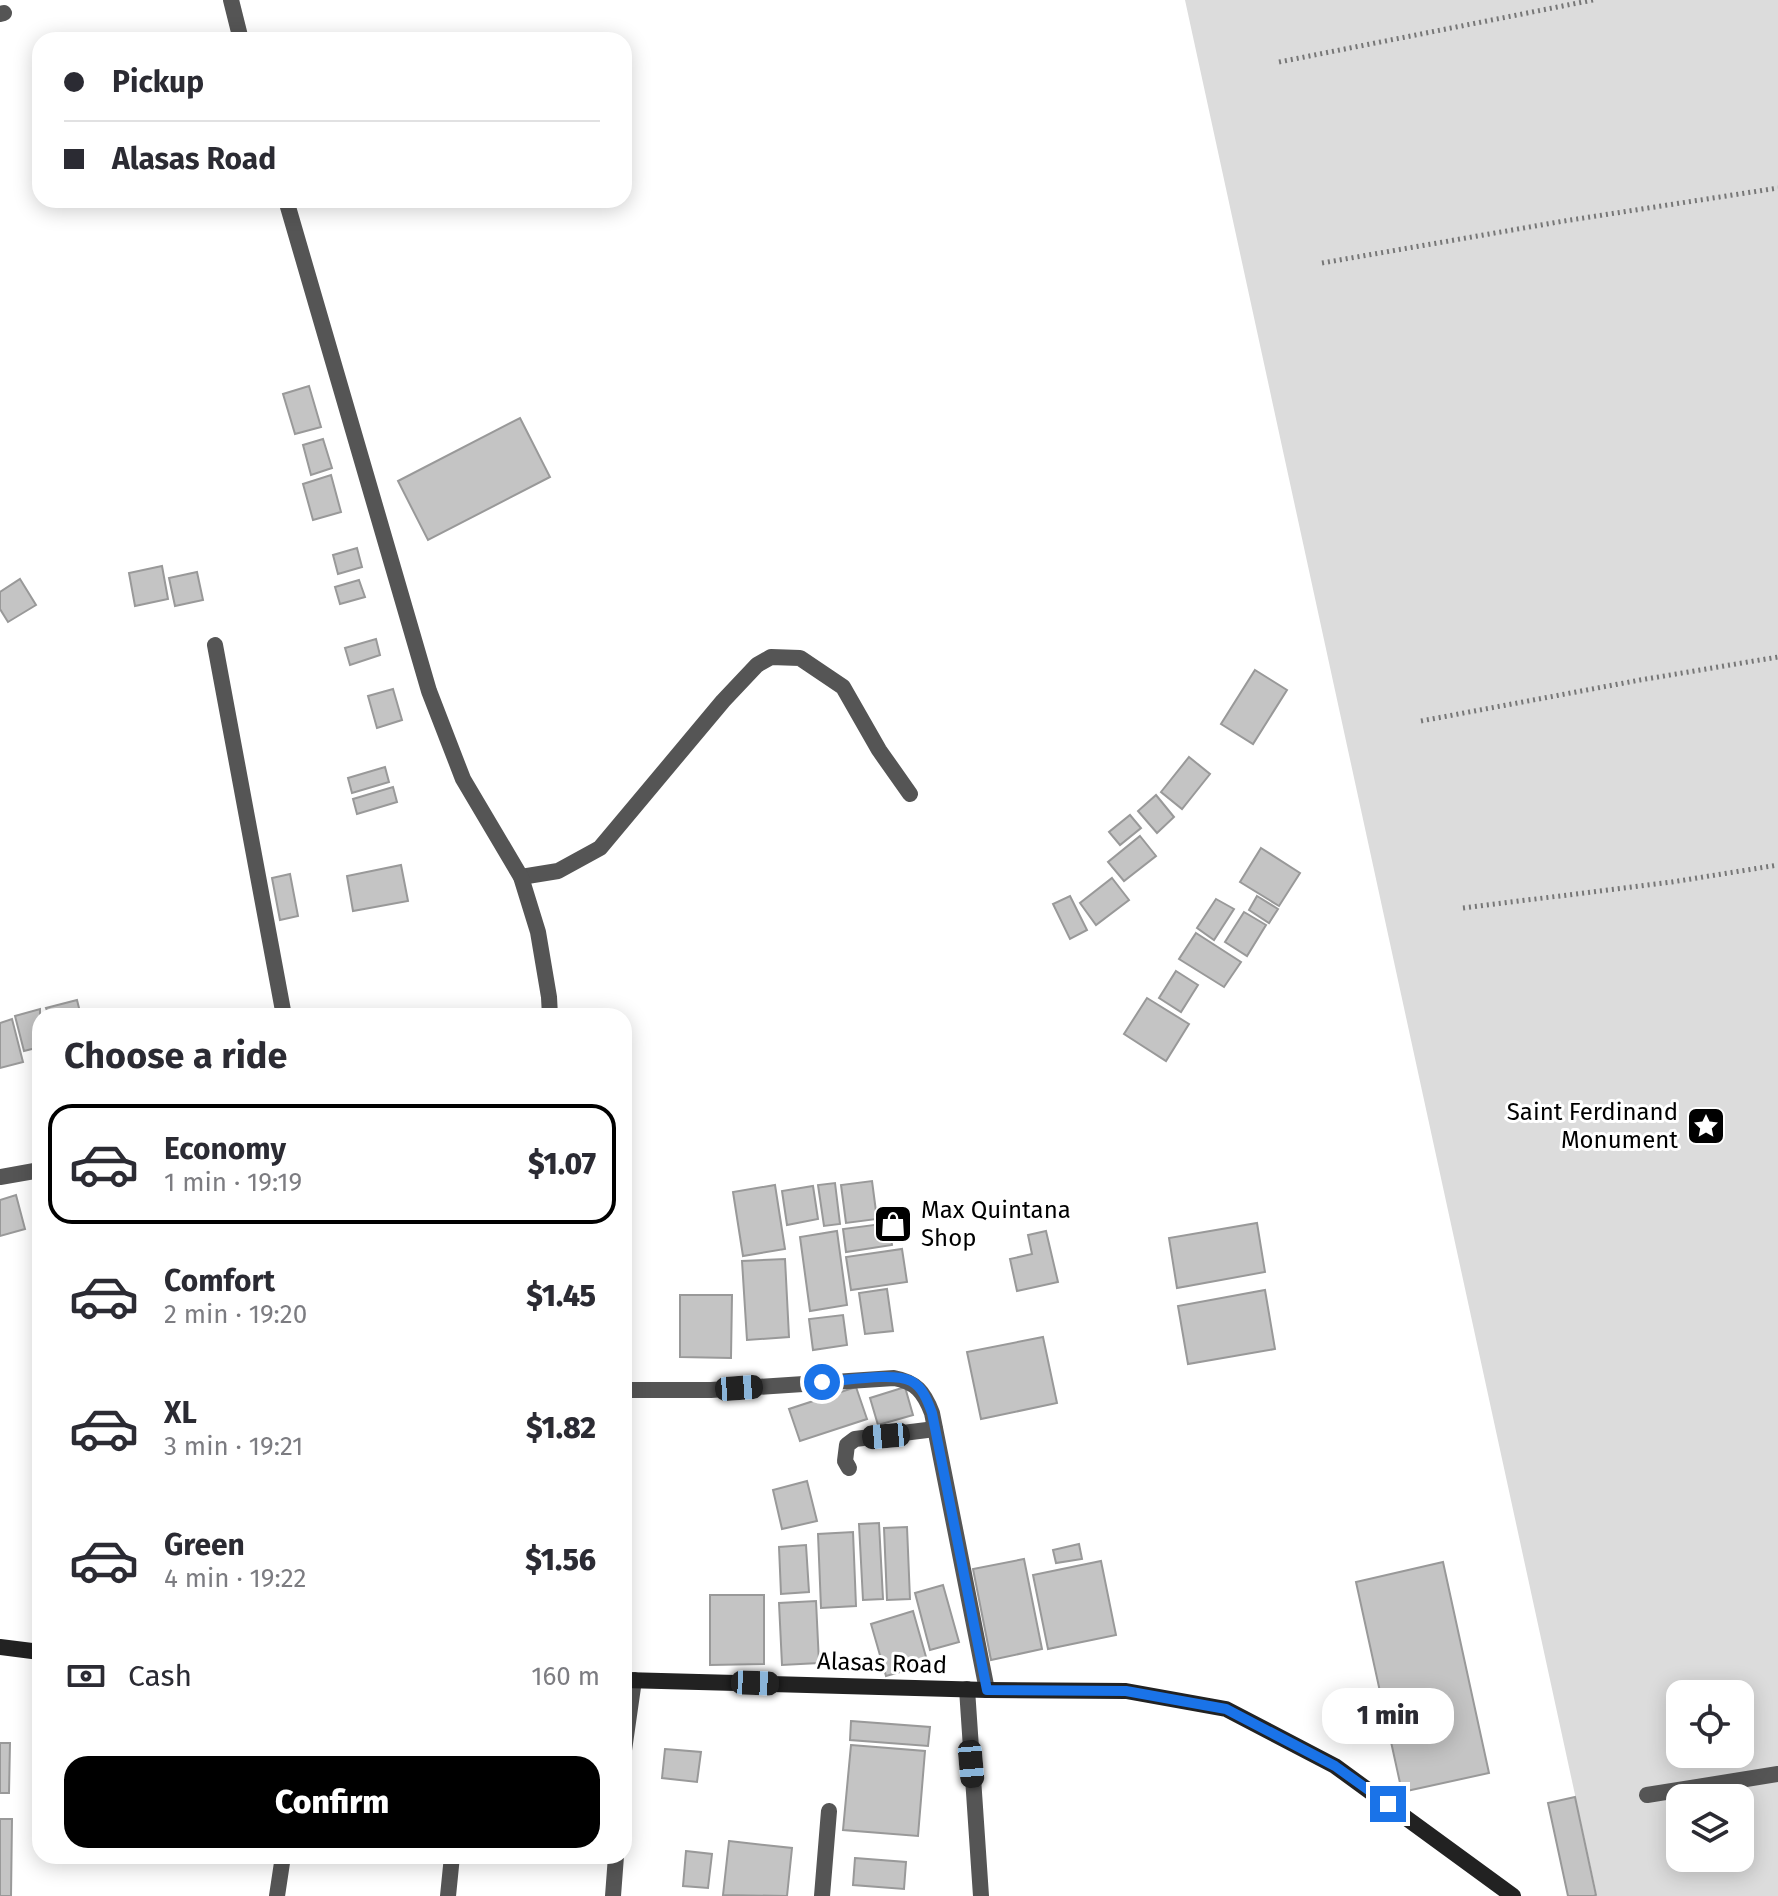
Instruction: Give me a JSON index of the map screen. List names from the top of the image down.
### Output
{
  "streets": {
    "street": ["Alasas Road"]
  },
  "places": {
    "place": ["Saint Ferdinand Monument"],
    "shop": ["Max Quintana Shop"]
  },
  "page": {
    "banner": ["Pickup", "Alasas Road"],
    "heading": "Choose a ride",
    "list": [
      {
        "name": "Economy",
        "note": "1 min · 19:19",
        "value": "$1.07"
      },
      {
        "name": "Comfort",
        "note": "2 min · 19:20",
        "value": "$1.45"
      },
      {
        "name": "XL",
        "note": "3 min · 19:21",
        "value": "$1.82"
      },
      {
        "name": "Green",
        "note": "4 min · 19:22",
        "value": "$1.56"
      }
    ],
    "pay": ["Cash", "160 m"],
    "bubble": "1 min",
    "buttons": "Confirm"
  }
}
